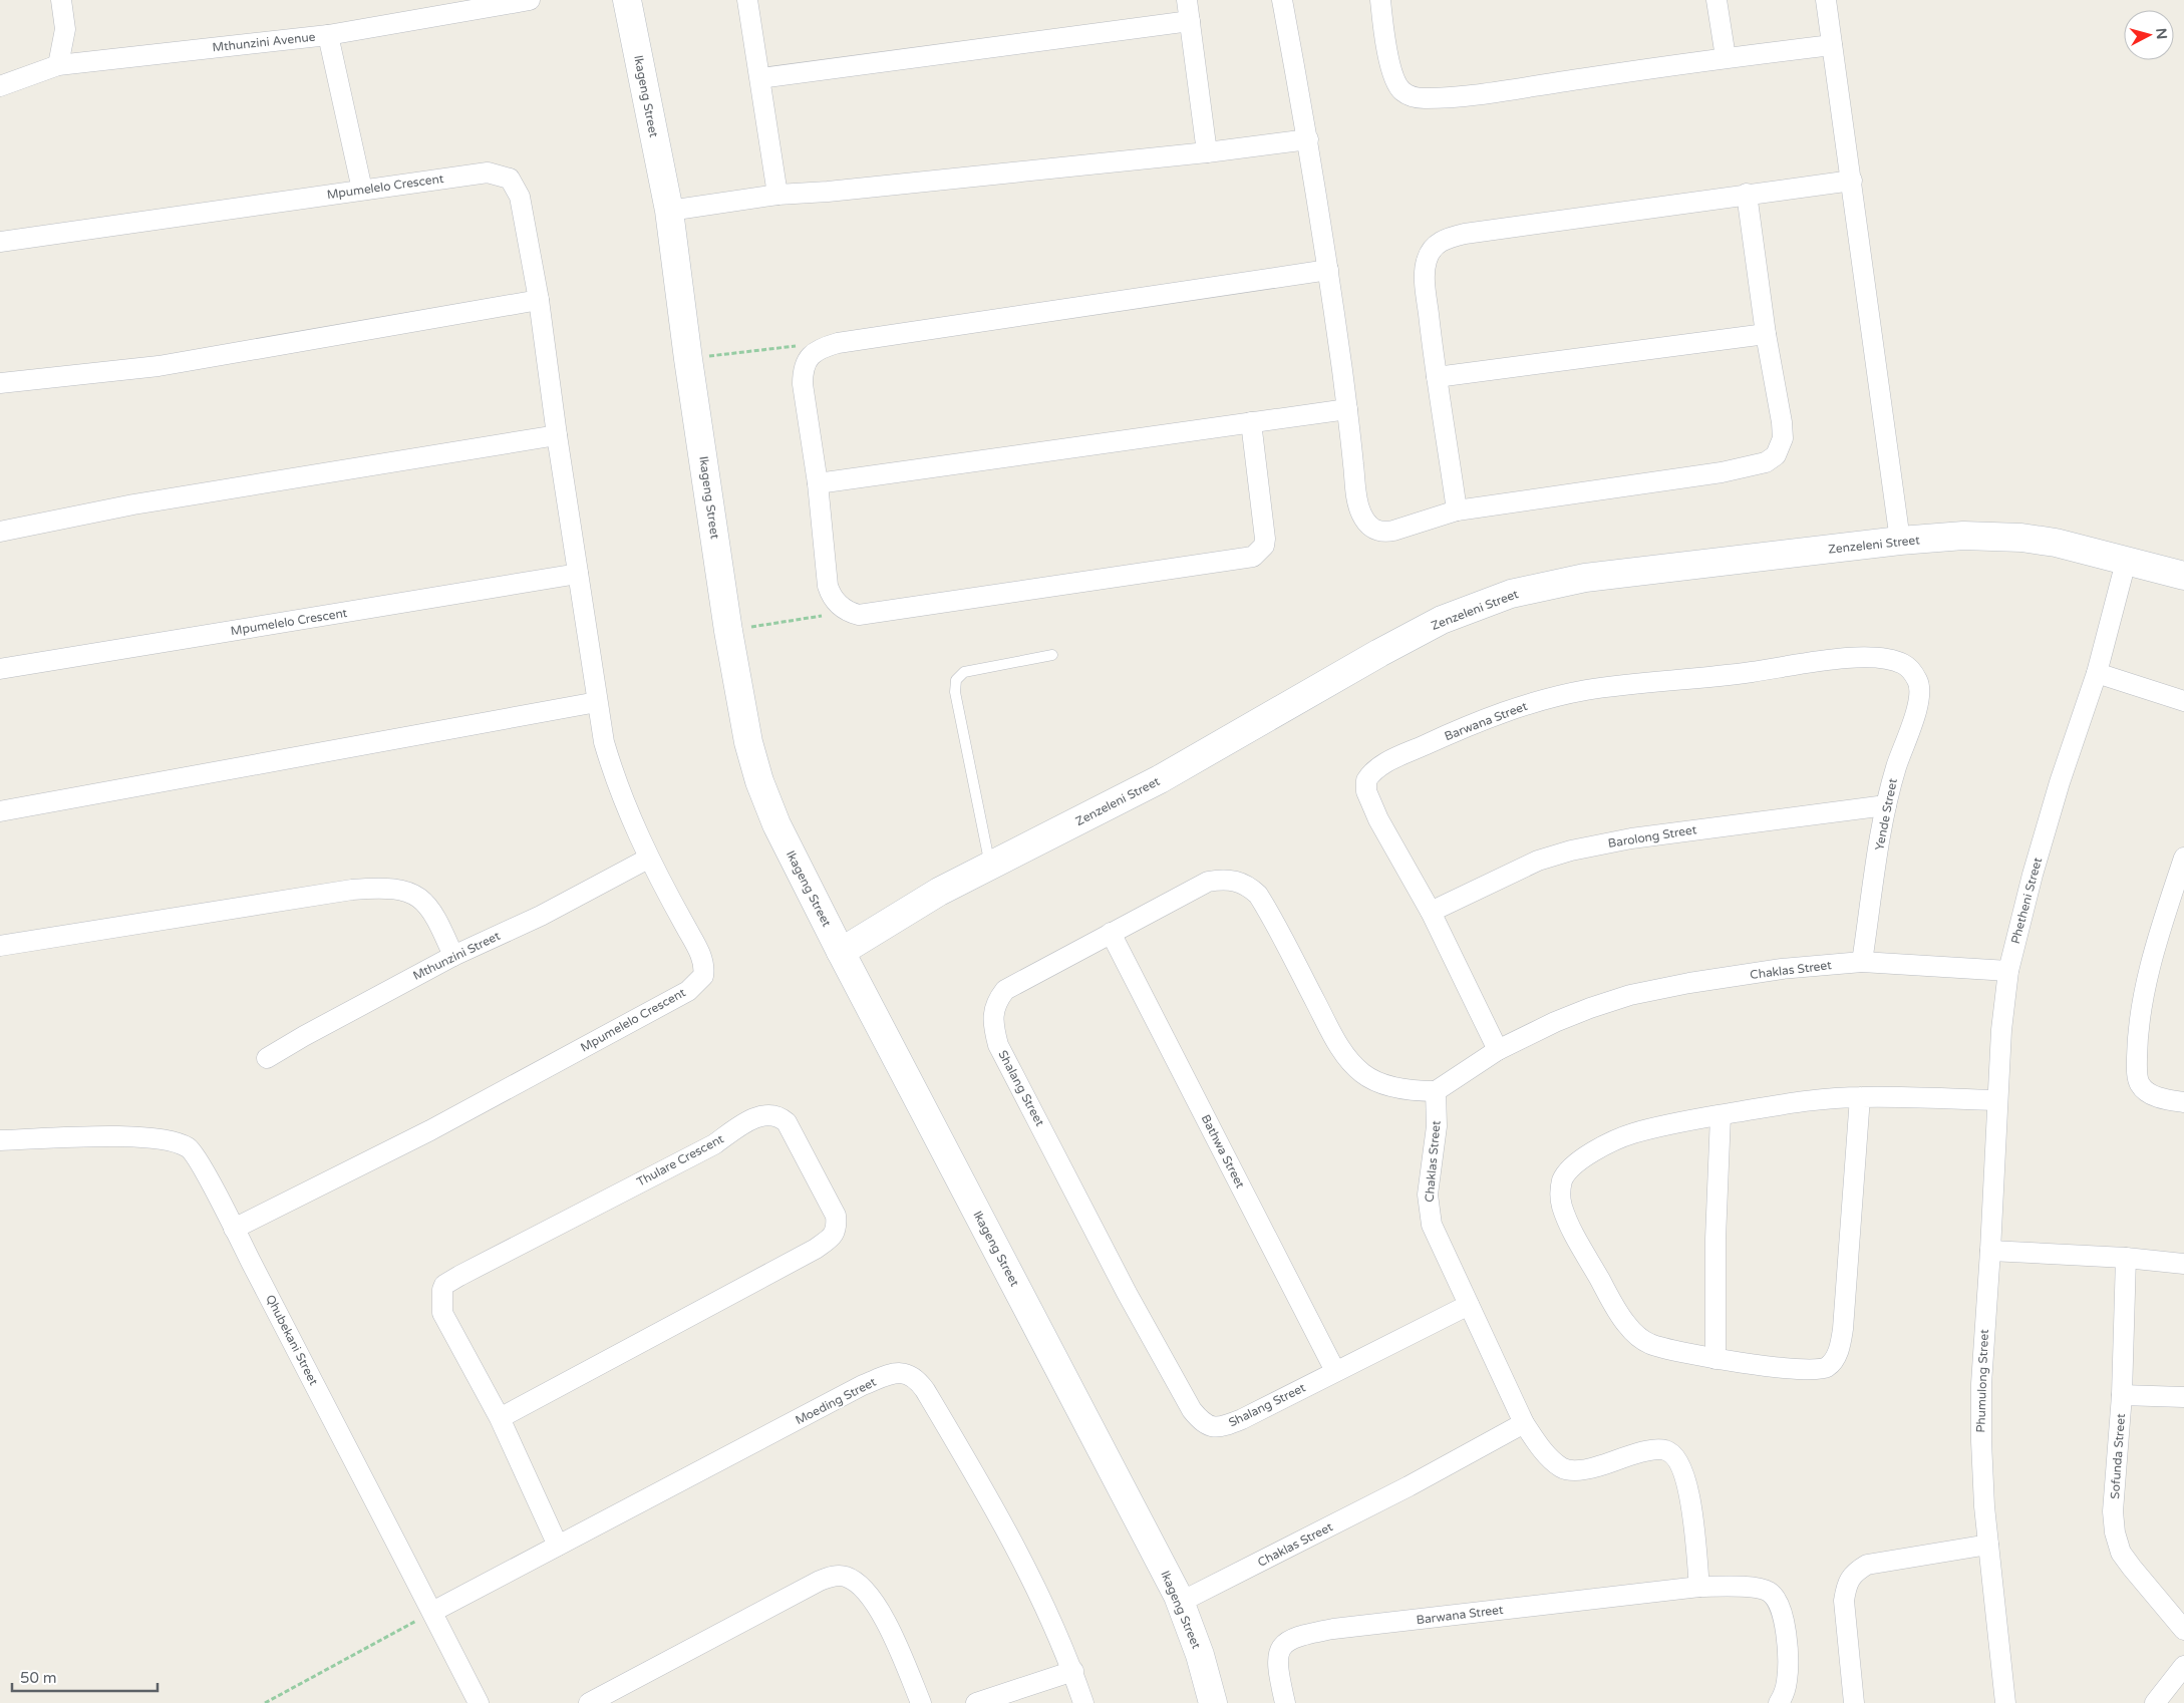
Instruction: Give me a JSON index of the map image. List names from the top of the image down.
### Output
{
  "streets": {
    "street": [
      "Mthunzini Avenue",
      "Ikageng Street",
      "Mpumelelo Crescent",
      "Zenzeleni Street",
      "Barwana Street",
      "Yende Street",
      "Barolong Street",
      "Phetheni Street",
      "Mthunzini Street",
      "Chaklas Street",
      "Shalang Street",
      "Bathwa Street",
      "Thulare Crescent",
      "Qhubekani Street",
      "Phumulong Street",
      "Moeding Street",
      "Sofunda Street"
    ]
  },
  "crossings": [
    ["Ikageng Street", "Zenzeleni Street"],
    ["Ikageng Street", "Chaklas Street"],
    ["Mpumelelo Crescent", "Mthunzini Street"],
    ["Mpumelelo Crescent", "Qhubekani Street"],
    ["Zenzeleni Street", "Phetheni Street"],
    ["Barwana Street", "Yende Street"],
    ["Barwana Street", "Barolong Street"],
    ["Barwana Street", "Chaklas Street"],
    ["Yende Street", "Barolong Street"],
    ["Yende Street", "Chaklas Street"],
    ["Phetheni Street", "Chaklas Street"],
    ["Phetheni Street", "Phumulong Street"],
    ["Chaklas Street", "Shalang Street"],
    ["Shalang Street", "Bathwa Street"],
    ["Thulare Crescent", "Moeding Street"],
    ["Qhubekani Street", "Moeding Street"]
  ],
  "scale_bar": "50 m",
  "north": "right"
}
